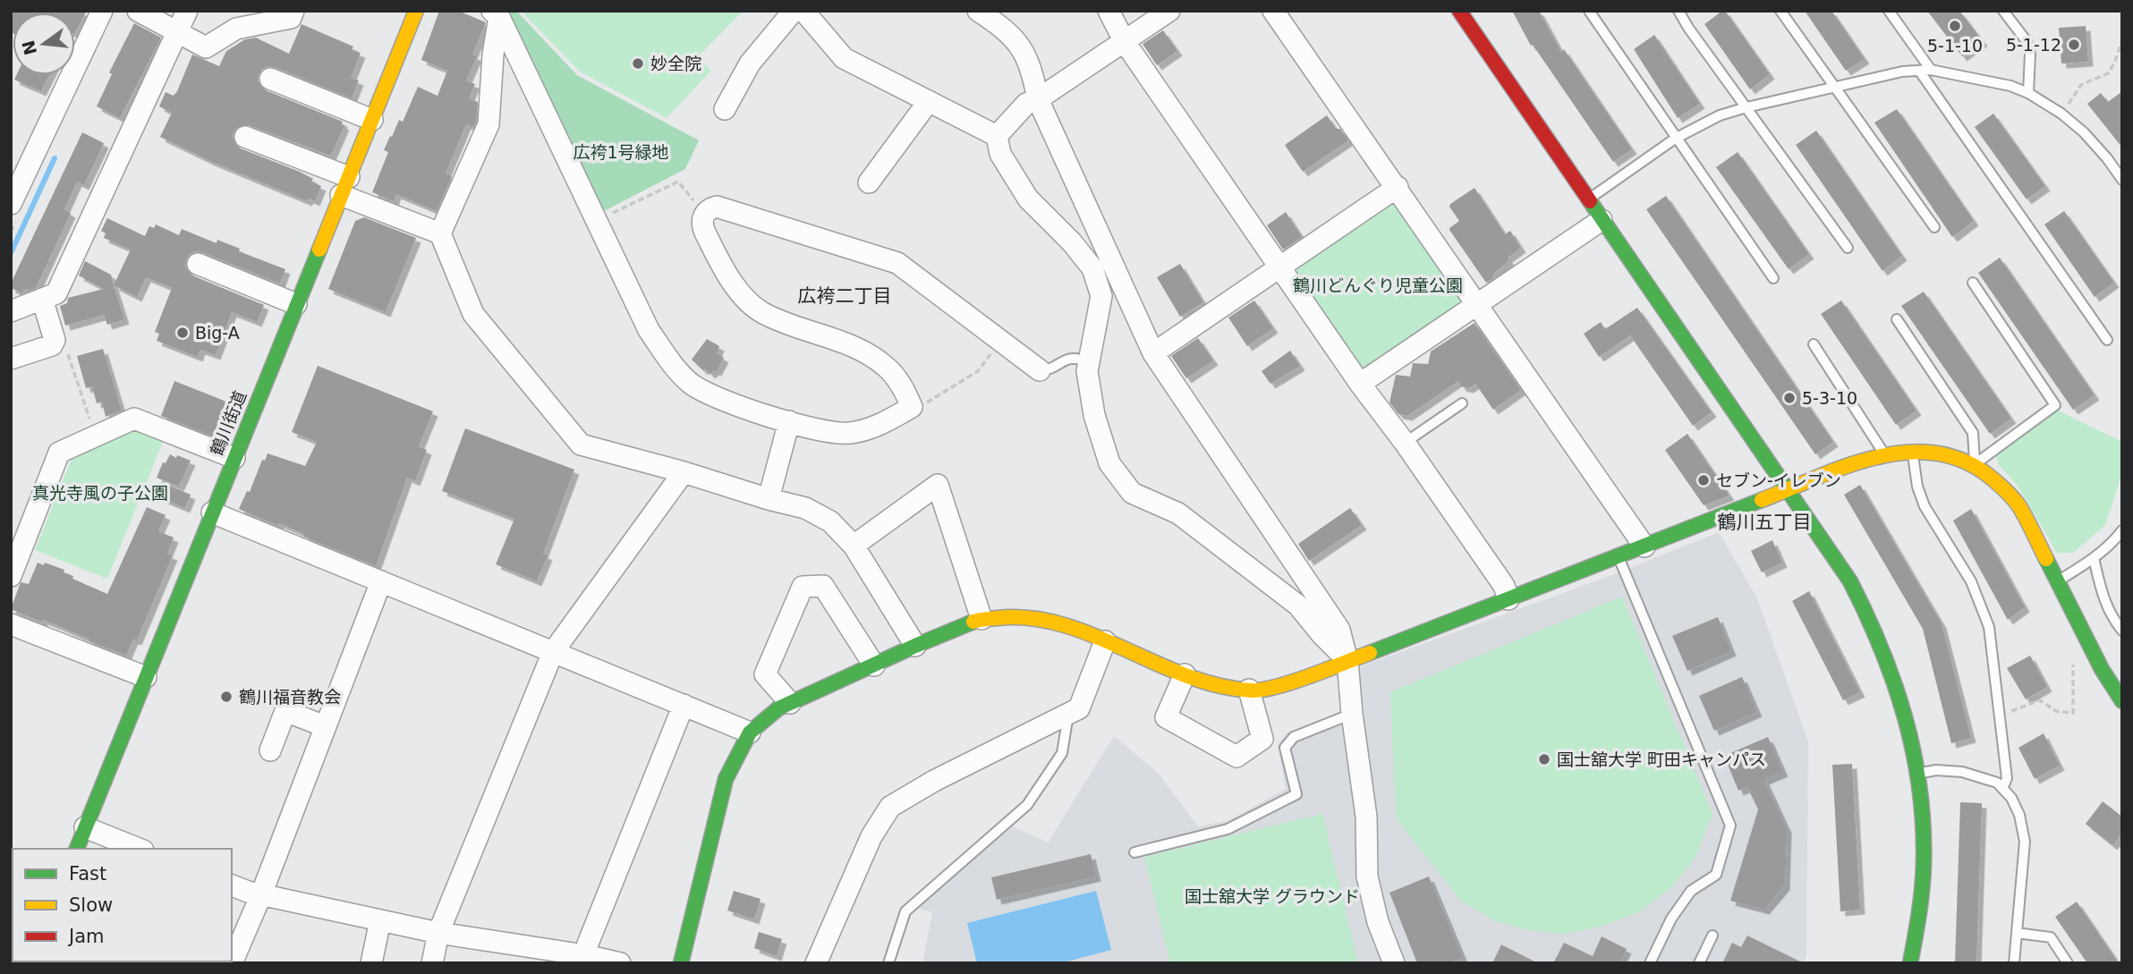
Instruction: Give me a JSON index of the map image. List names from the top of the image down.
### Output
{
  "streets": {
    "street": ["鶴川街道"]
  },
  "districts": ["広袴二丁目", "鶴川五丁目"],
  "parks": [
    "広袴1号緑地",
    "鶴川どんぐり児童公園",
    "真光寺風の子公園",
    "国士舘大学 グラウンド"
  ],
  "places": [
    "5-1-10",
    "5-1-12",
    "妙全院",
    "Big-A",
    "5-3-10",
    "セブン-イレブン",
    "鶴川福音教会",
    "国士舘大学 町田キャンパス"
  ],
  "legend": ["Fast", "Slow", "Jam"],
  "north": "left"
}
